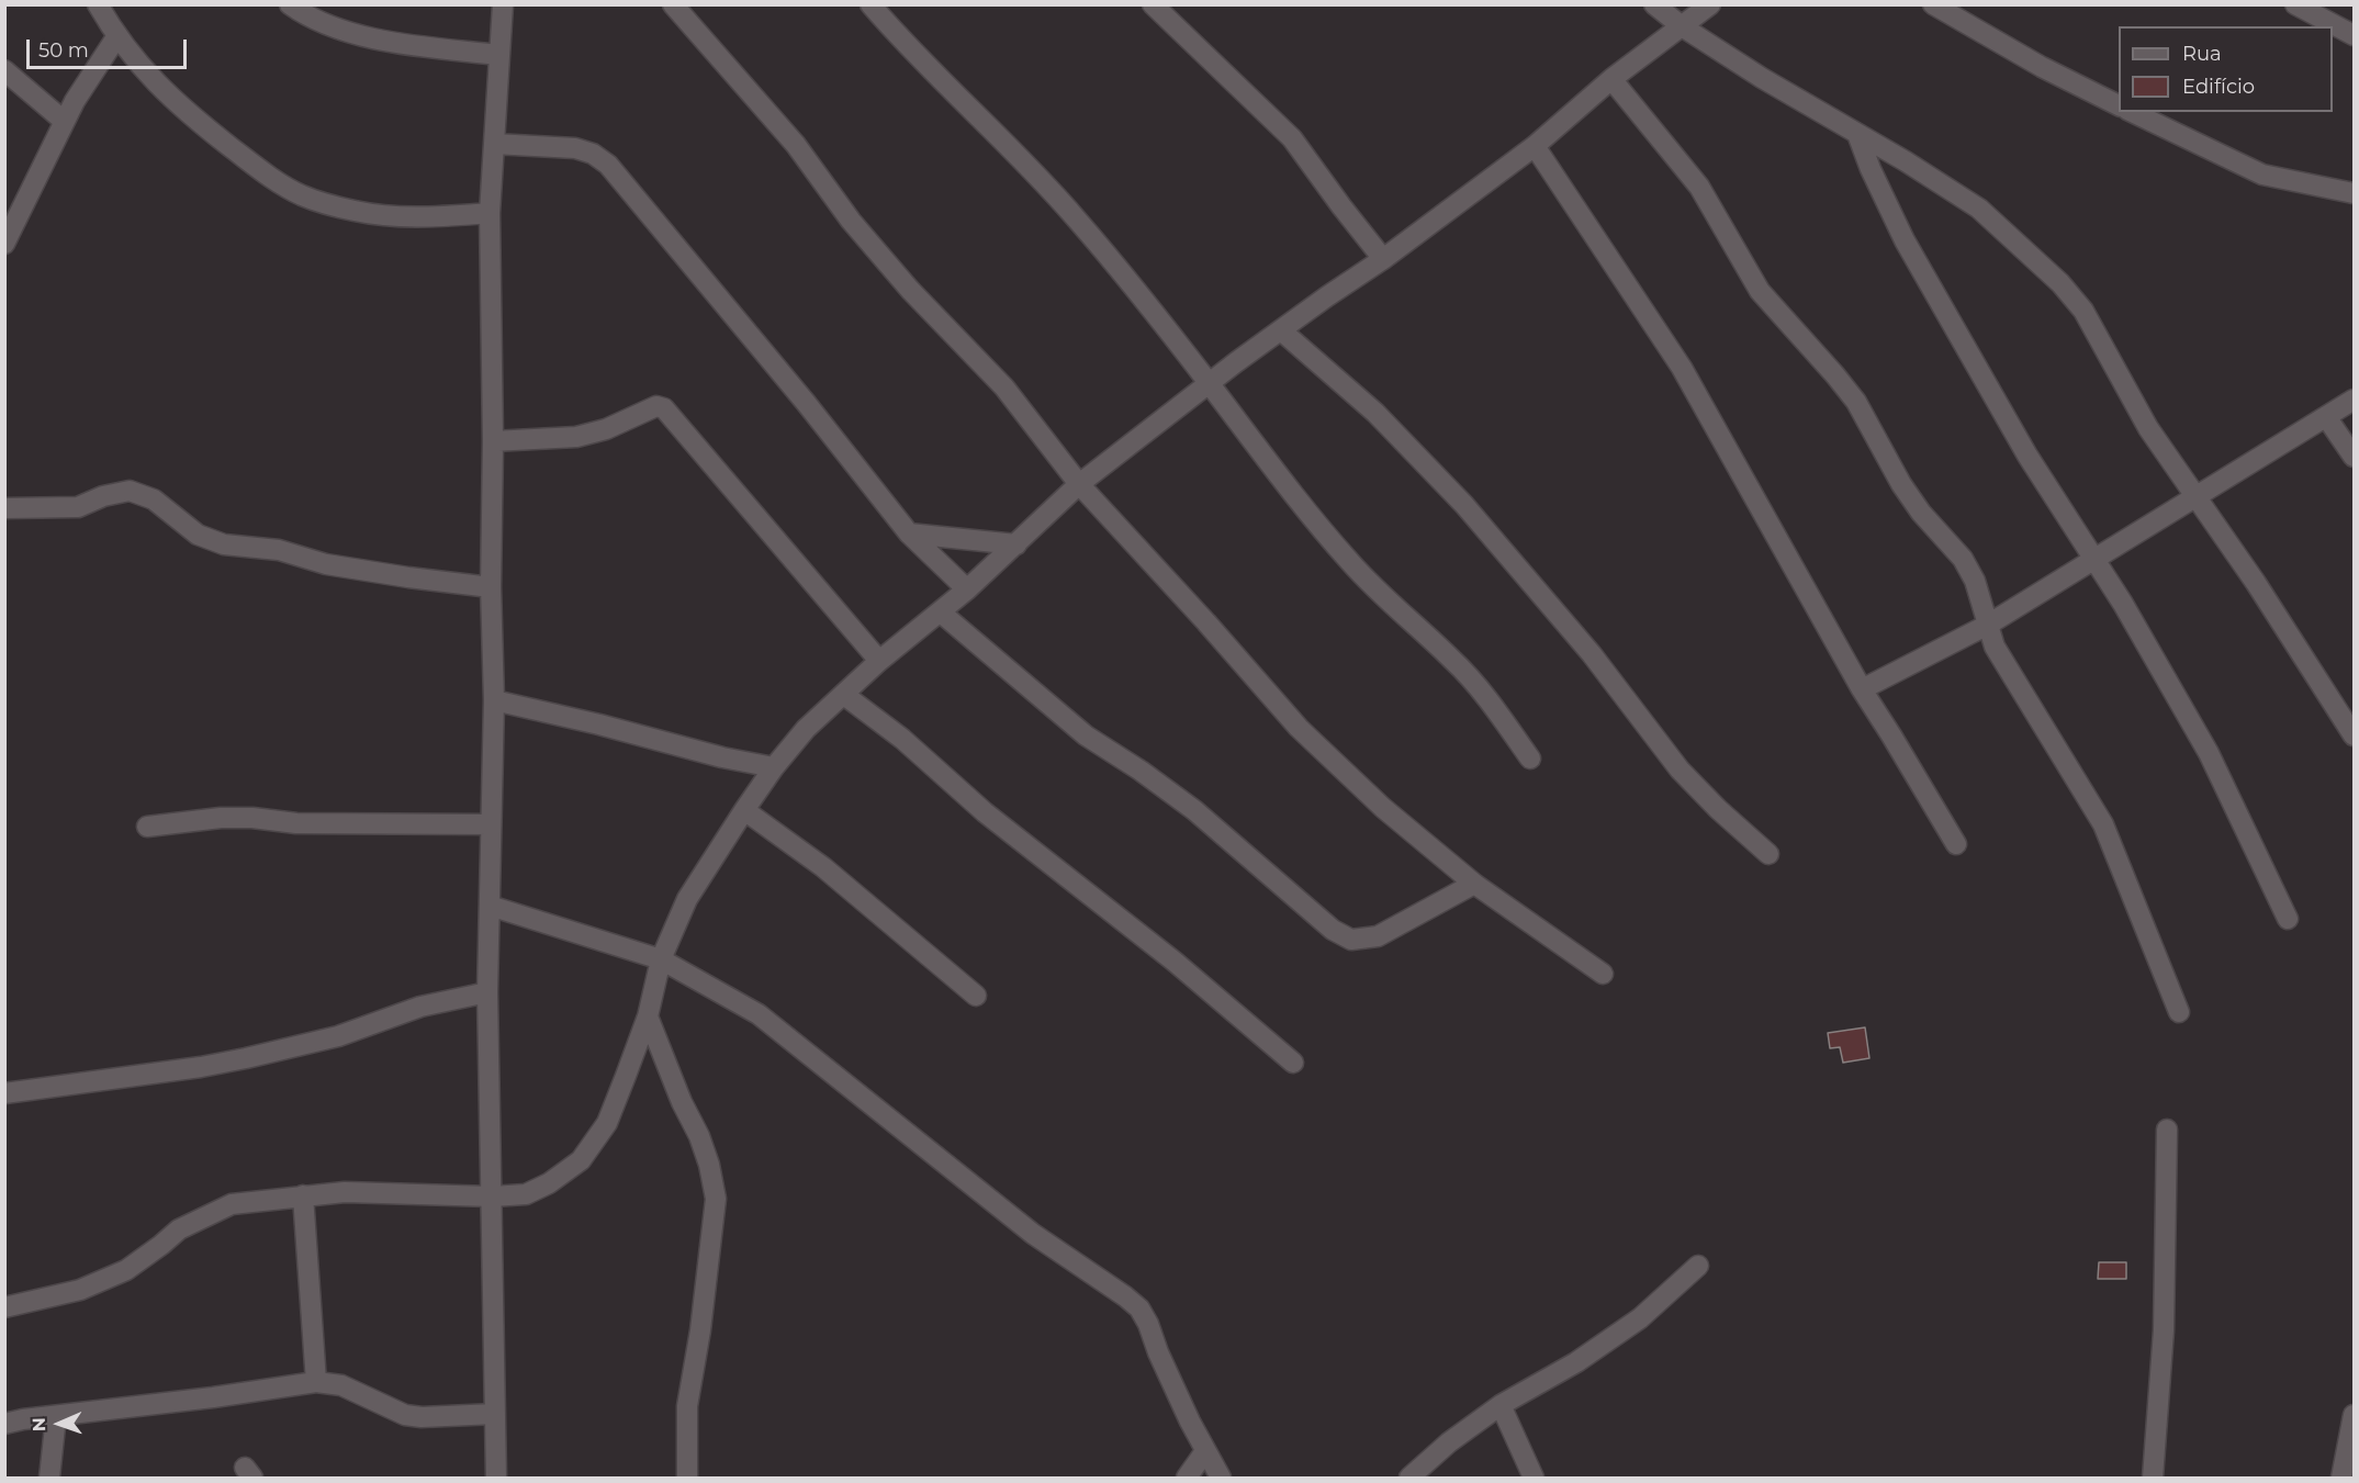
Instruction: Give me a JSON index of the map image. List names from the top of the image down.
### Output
{
  "legend": ["Rua", "Edifício"],
  "scale_bar": "50 m",
  "north": "left"
}
